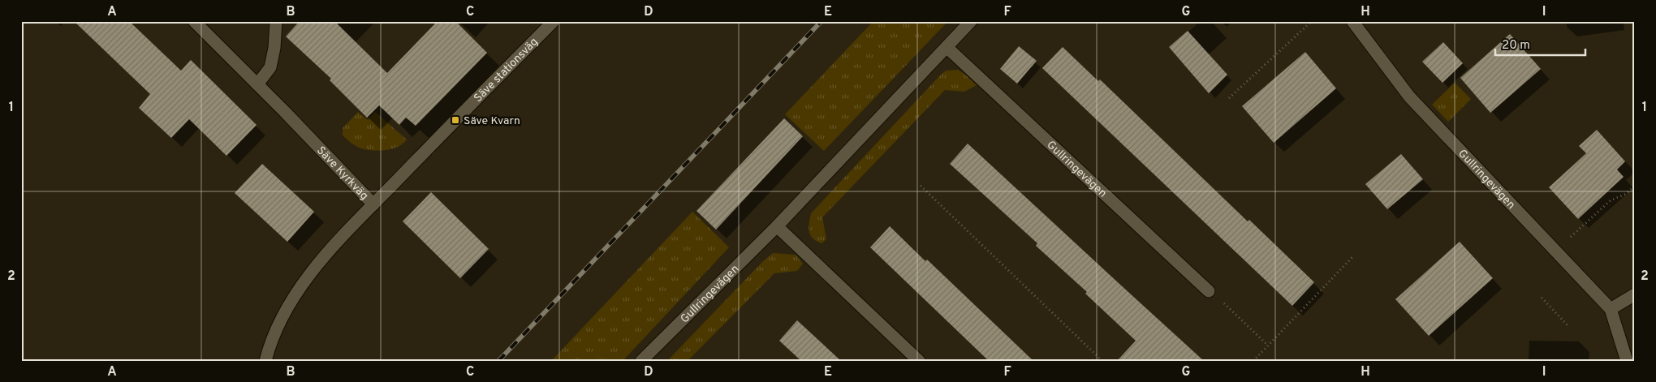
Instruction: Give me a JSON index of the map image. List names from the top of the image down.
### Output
{
  "streets": {
    "street": ["Säve stationsväg", "Gullringevägen", "Säve Kyrkväg"]
  },
  "crossings": [
    ["Säve stationsväg", "Säve Kyrkväg"]
  ],
  "places": {
    "transit": ["Säve Kvarn"]
  },
  "scale_bar": "20 m",
  "grid": {
    "columns": [
      "A",
      "B",
      "C",
      "D",
      "E",
      "F",
      "G",
      "H",
      "I"
    ],
    "rows": ["1", "2"]
  }
}
